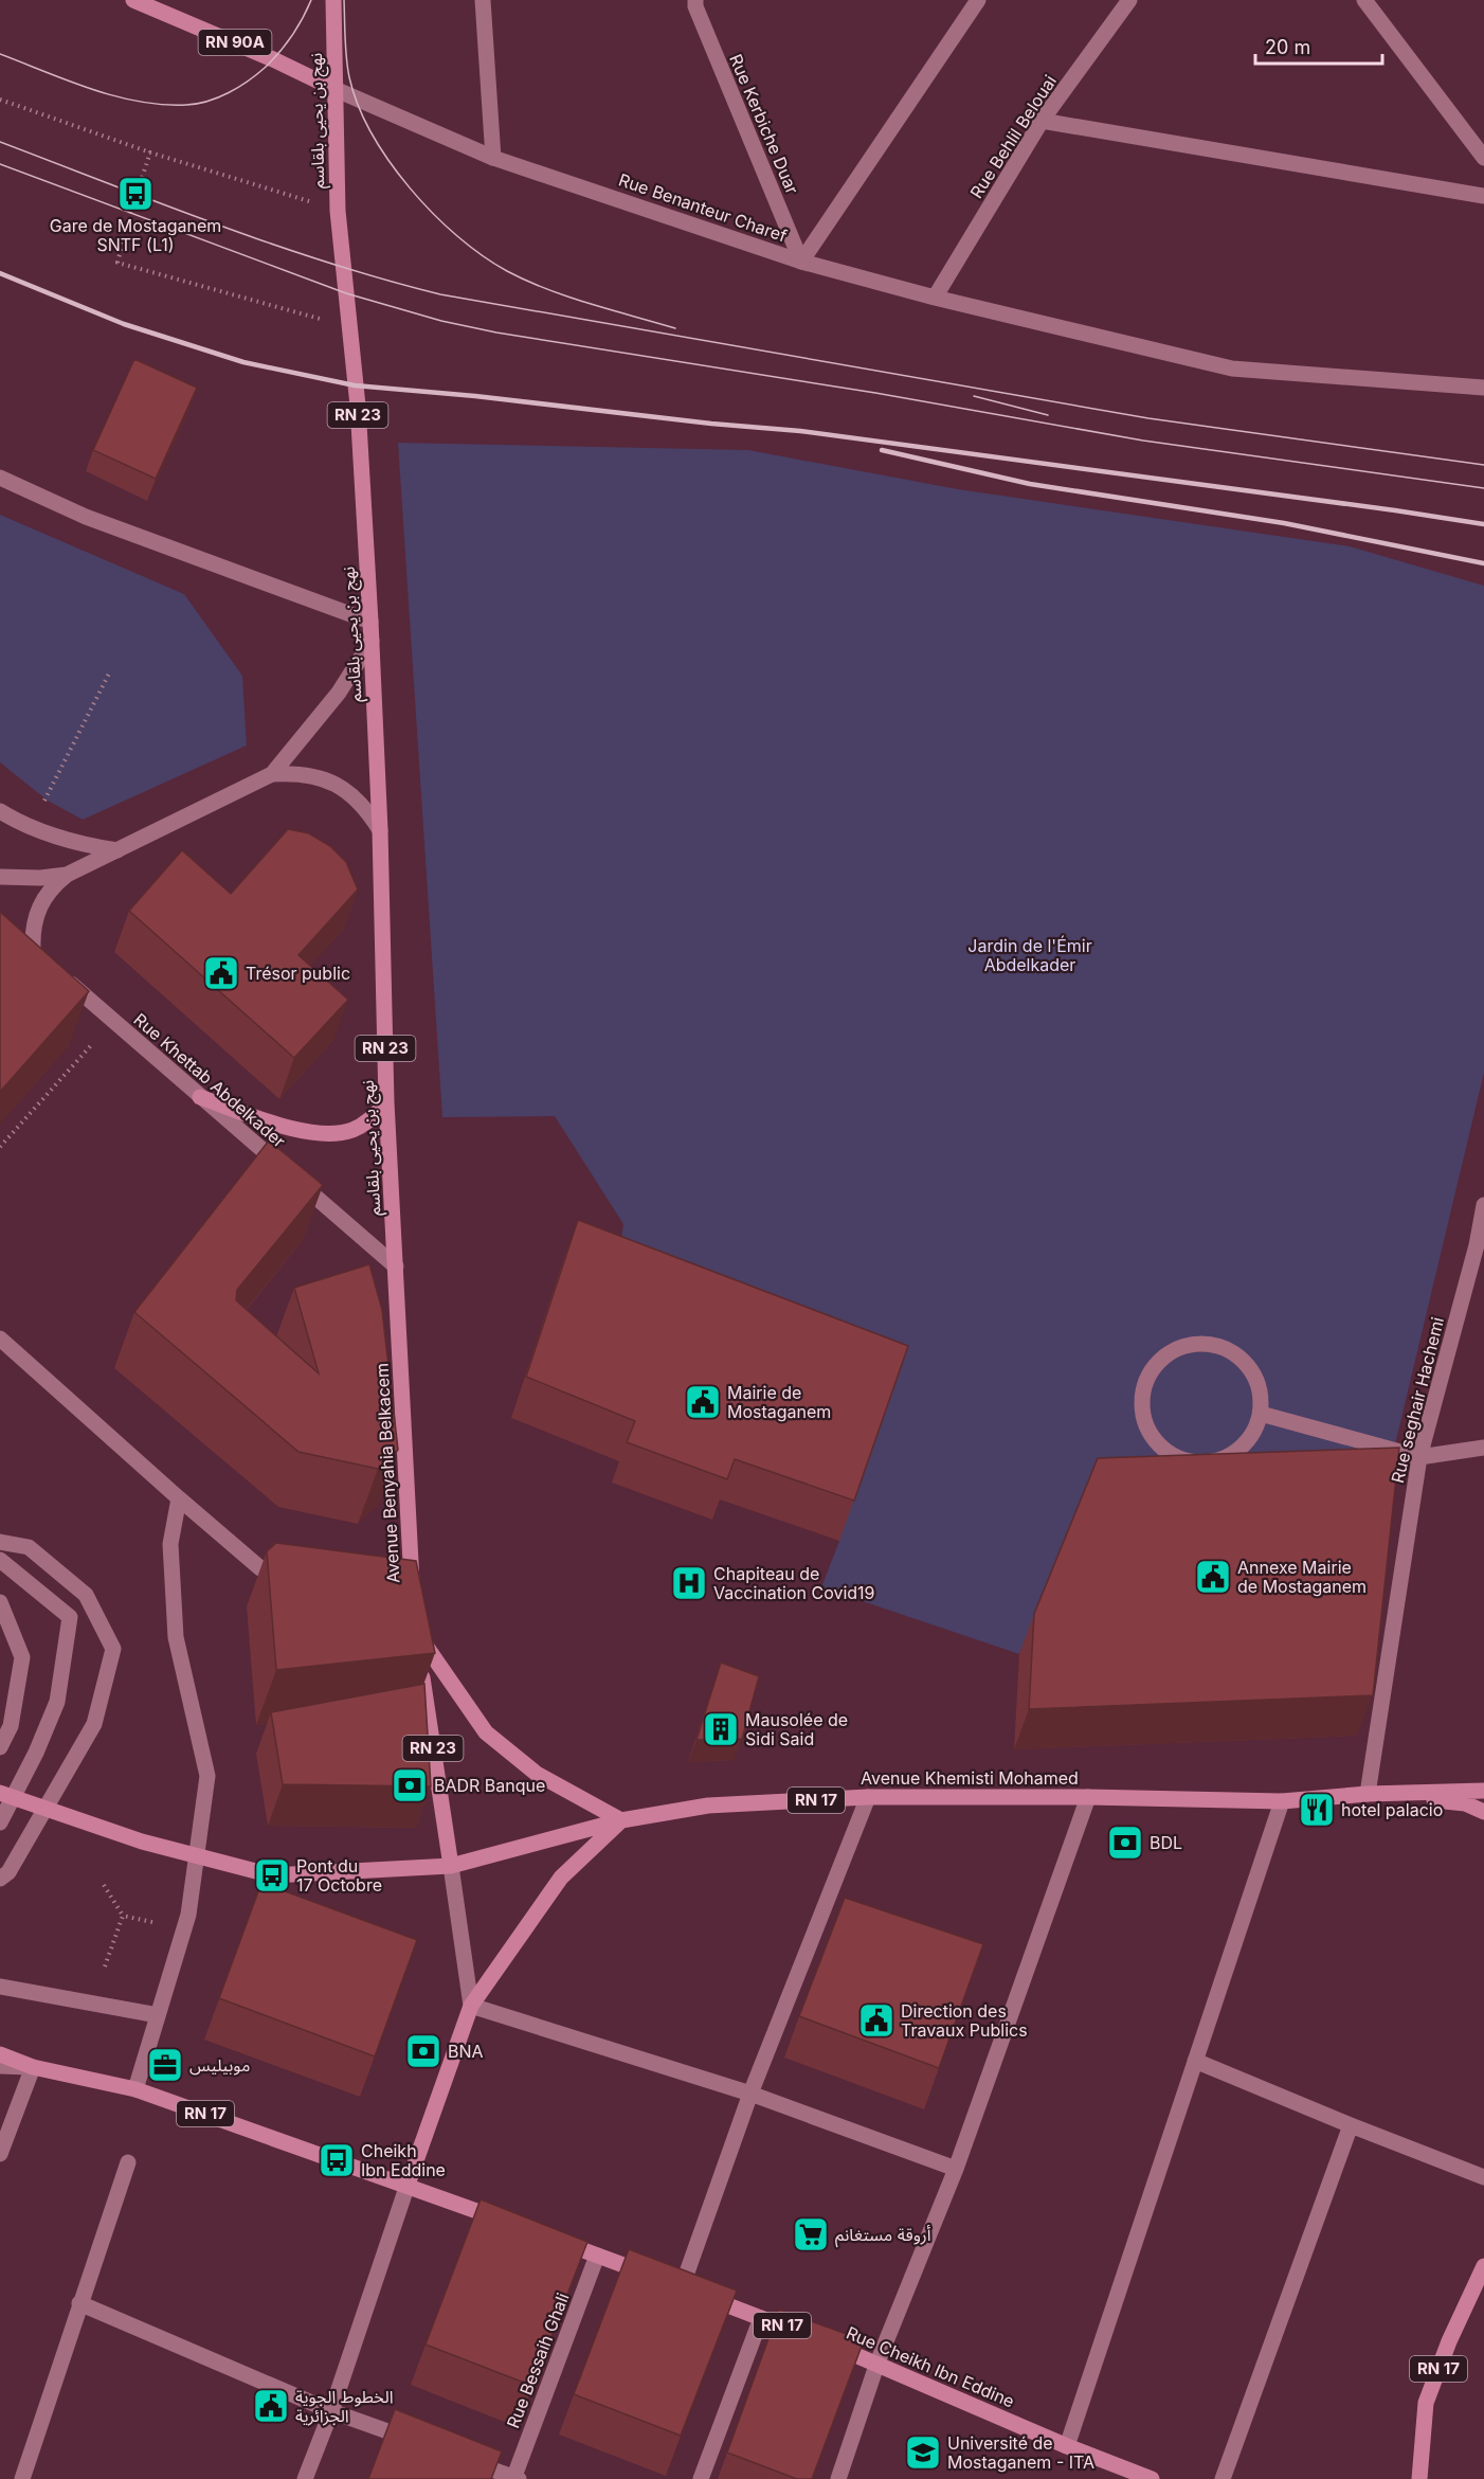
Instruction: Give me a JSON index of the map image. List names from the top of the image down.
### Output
{
  "streets": {
    "main road": [
      "RN 90A",
      "نهج بن يحيى بلقاسم",
      "RN 23",
      "Avenue Benyahia Belkacem",
      "Avenue Khemisti Mohamed",
      "RN 17",
      "Rue Cheikh Ibn Eddine"
    ],
    "street": [
      "Rue Kerbiche Duar",
      "Rue Behlil Belouai",
      "Rue Benanteur Charef",
      "Rue Khettab Abdelkader",
      "Rue seghair Hachemi",
      "Rue Bessaih Ghali"
    ]
  },
  "crossings": [
    ["RN 90A", "نهج بن يحيى بلقاسم"],
    ["RN 90A", "Rue Benanteur Charef"],
    ["نهج بن يحيى بلقاسم", "Rue Benanteur Charef"],
    ["نهج بن يحيى بلقاسم", "Rue Khettab Abdelkader"],
    ["نهج بن يحيى بلقاسم", "Avenue Benyahia Belkacem"],
    ["Rue Kerbiche Duar", "Rue Benanteur Charef"],
    ["RN 23", "Avenue Khemisti Mohamed"],
    ["Rue Khettab Abdelkader", "Avenue Benyahia Belkacem"],
    ["Rue seghair Hachemi", "Avenue Khemisti Mohamed"],
    ["Rue Bessaih Ghali", "Rue Cheikh Ibn Eddine"]
  ],
  "parks": ["Jardin de l'Émir Abdelkader"],
  "places": {
    "bus stop": ["Gare de Mostaganem SNTF (L1)", "Pont du 17 Octobre", "Cheikh Ibn Eddine"],
    "public building": [
      "Trésor public",
      "Mairie de Mostaganem",
      "Annexe Mairie de Mostaganem",
      "Direction des Travaux Publics",
      "الخطوط الجوية الجزائرية"
    ],
    "hospital": ["Chapiteau de Vaccination Covid19"],
    "building": ["Mausolée de Sidi Said"],
    "bank": ["BADR Banque", "BDL", "BNA"],
    "restaurant": ["hotel palacio"],
    "office": ["موبيليس"],
    "supermarket": ["أروقة مستغانم"],
    "school or university": ["Université de Mostaganem - ITA"]
  },
  "scale_bar": "20 m"
}
